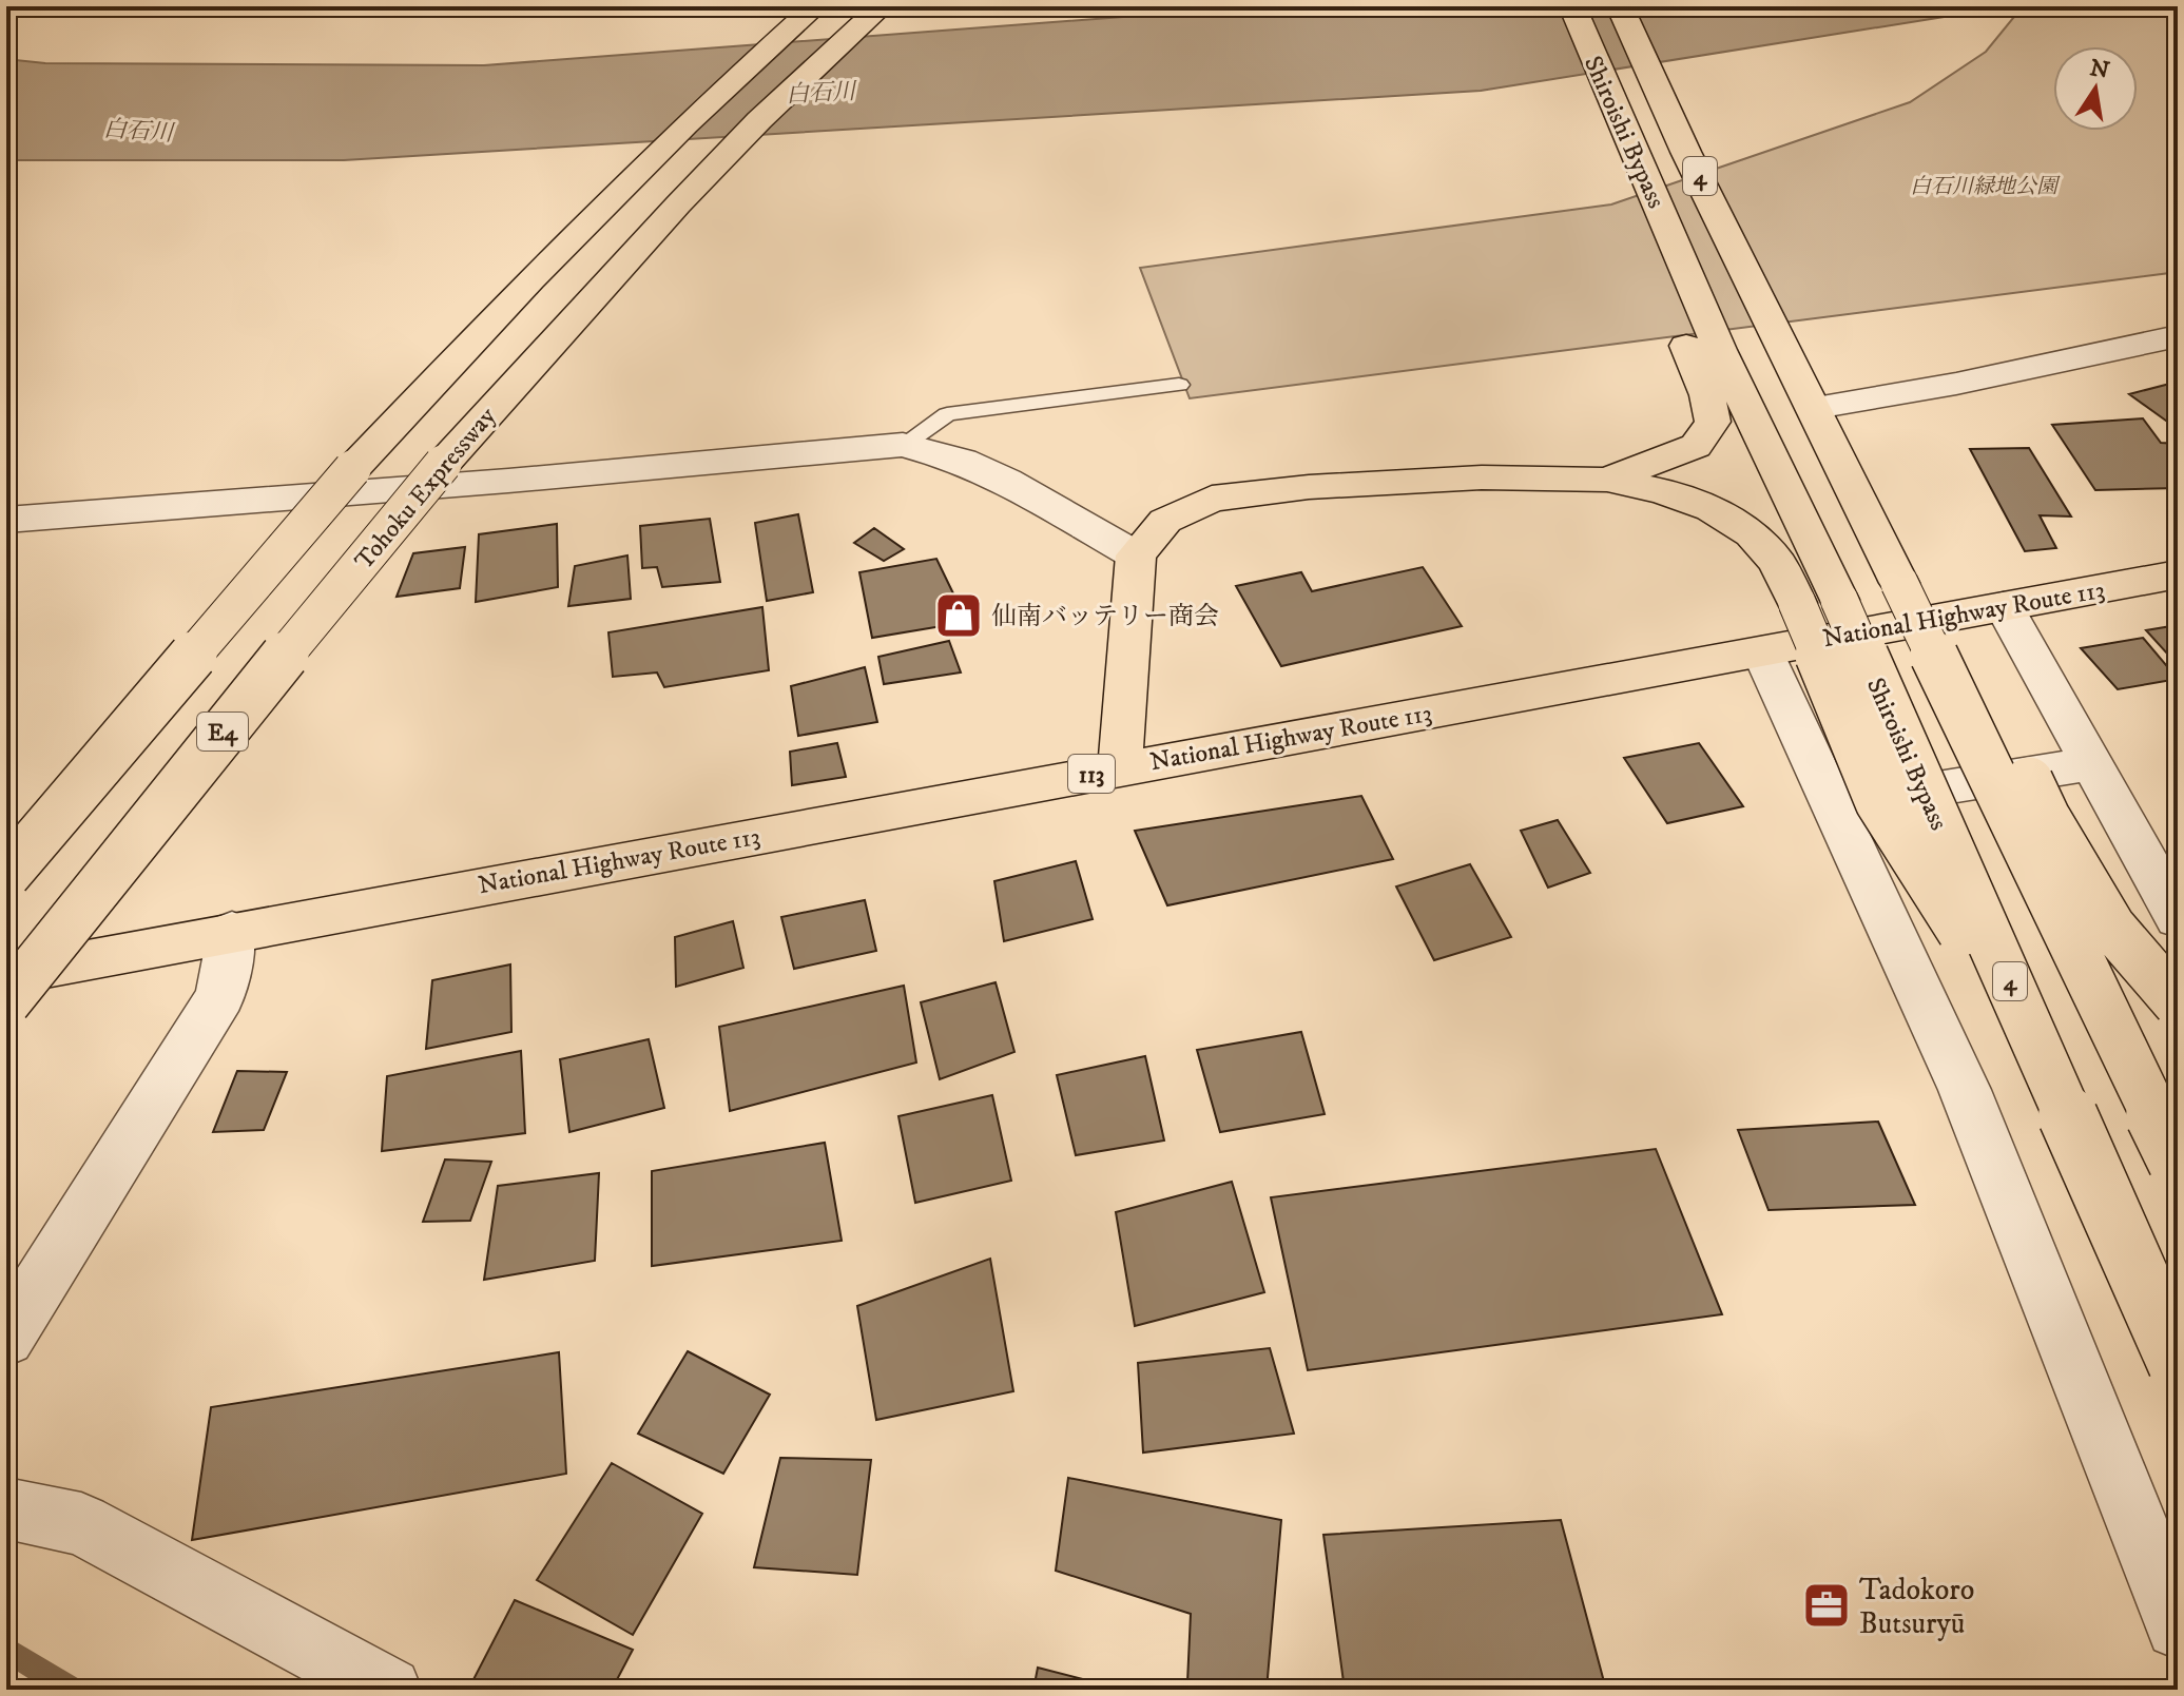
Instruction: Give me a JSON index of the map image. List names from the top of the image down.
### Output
{
  "streets": {
    "highway": [
      "Shiroishi Bypass",
      "4",
      "Tohoku Expressway",
      "National Highway Route 113",
      "E4",
      "113"
    ]
  },
  "water": ["白石川"],
  "parks": ["白石川緑地公園"],
  "places": {
    "shop": ["仙南バッテリー商会"],
    "office": ["Tadokoro Butsuryū"]
  },
  "north": "top"
}
